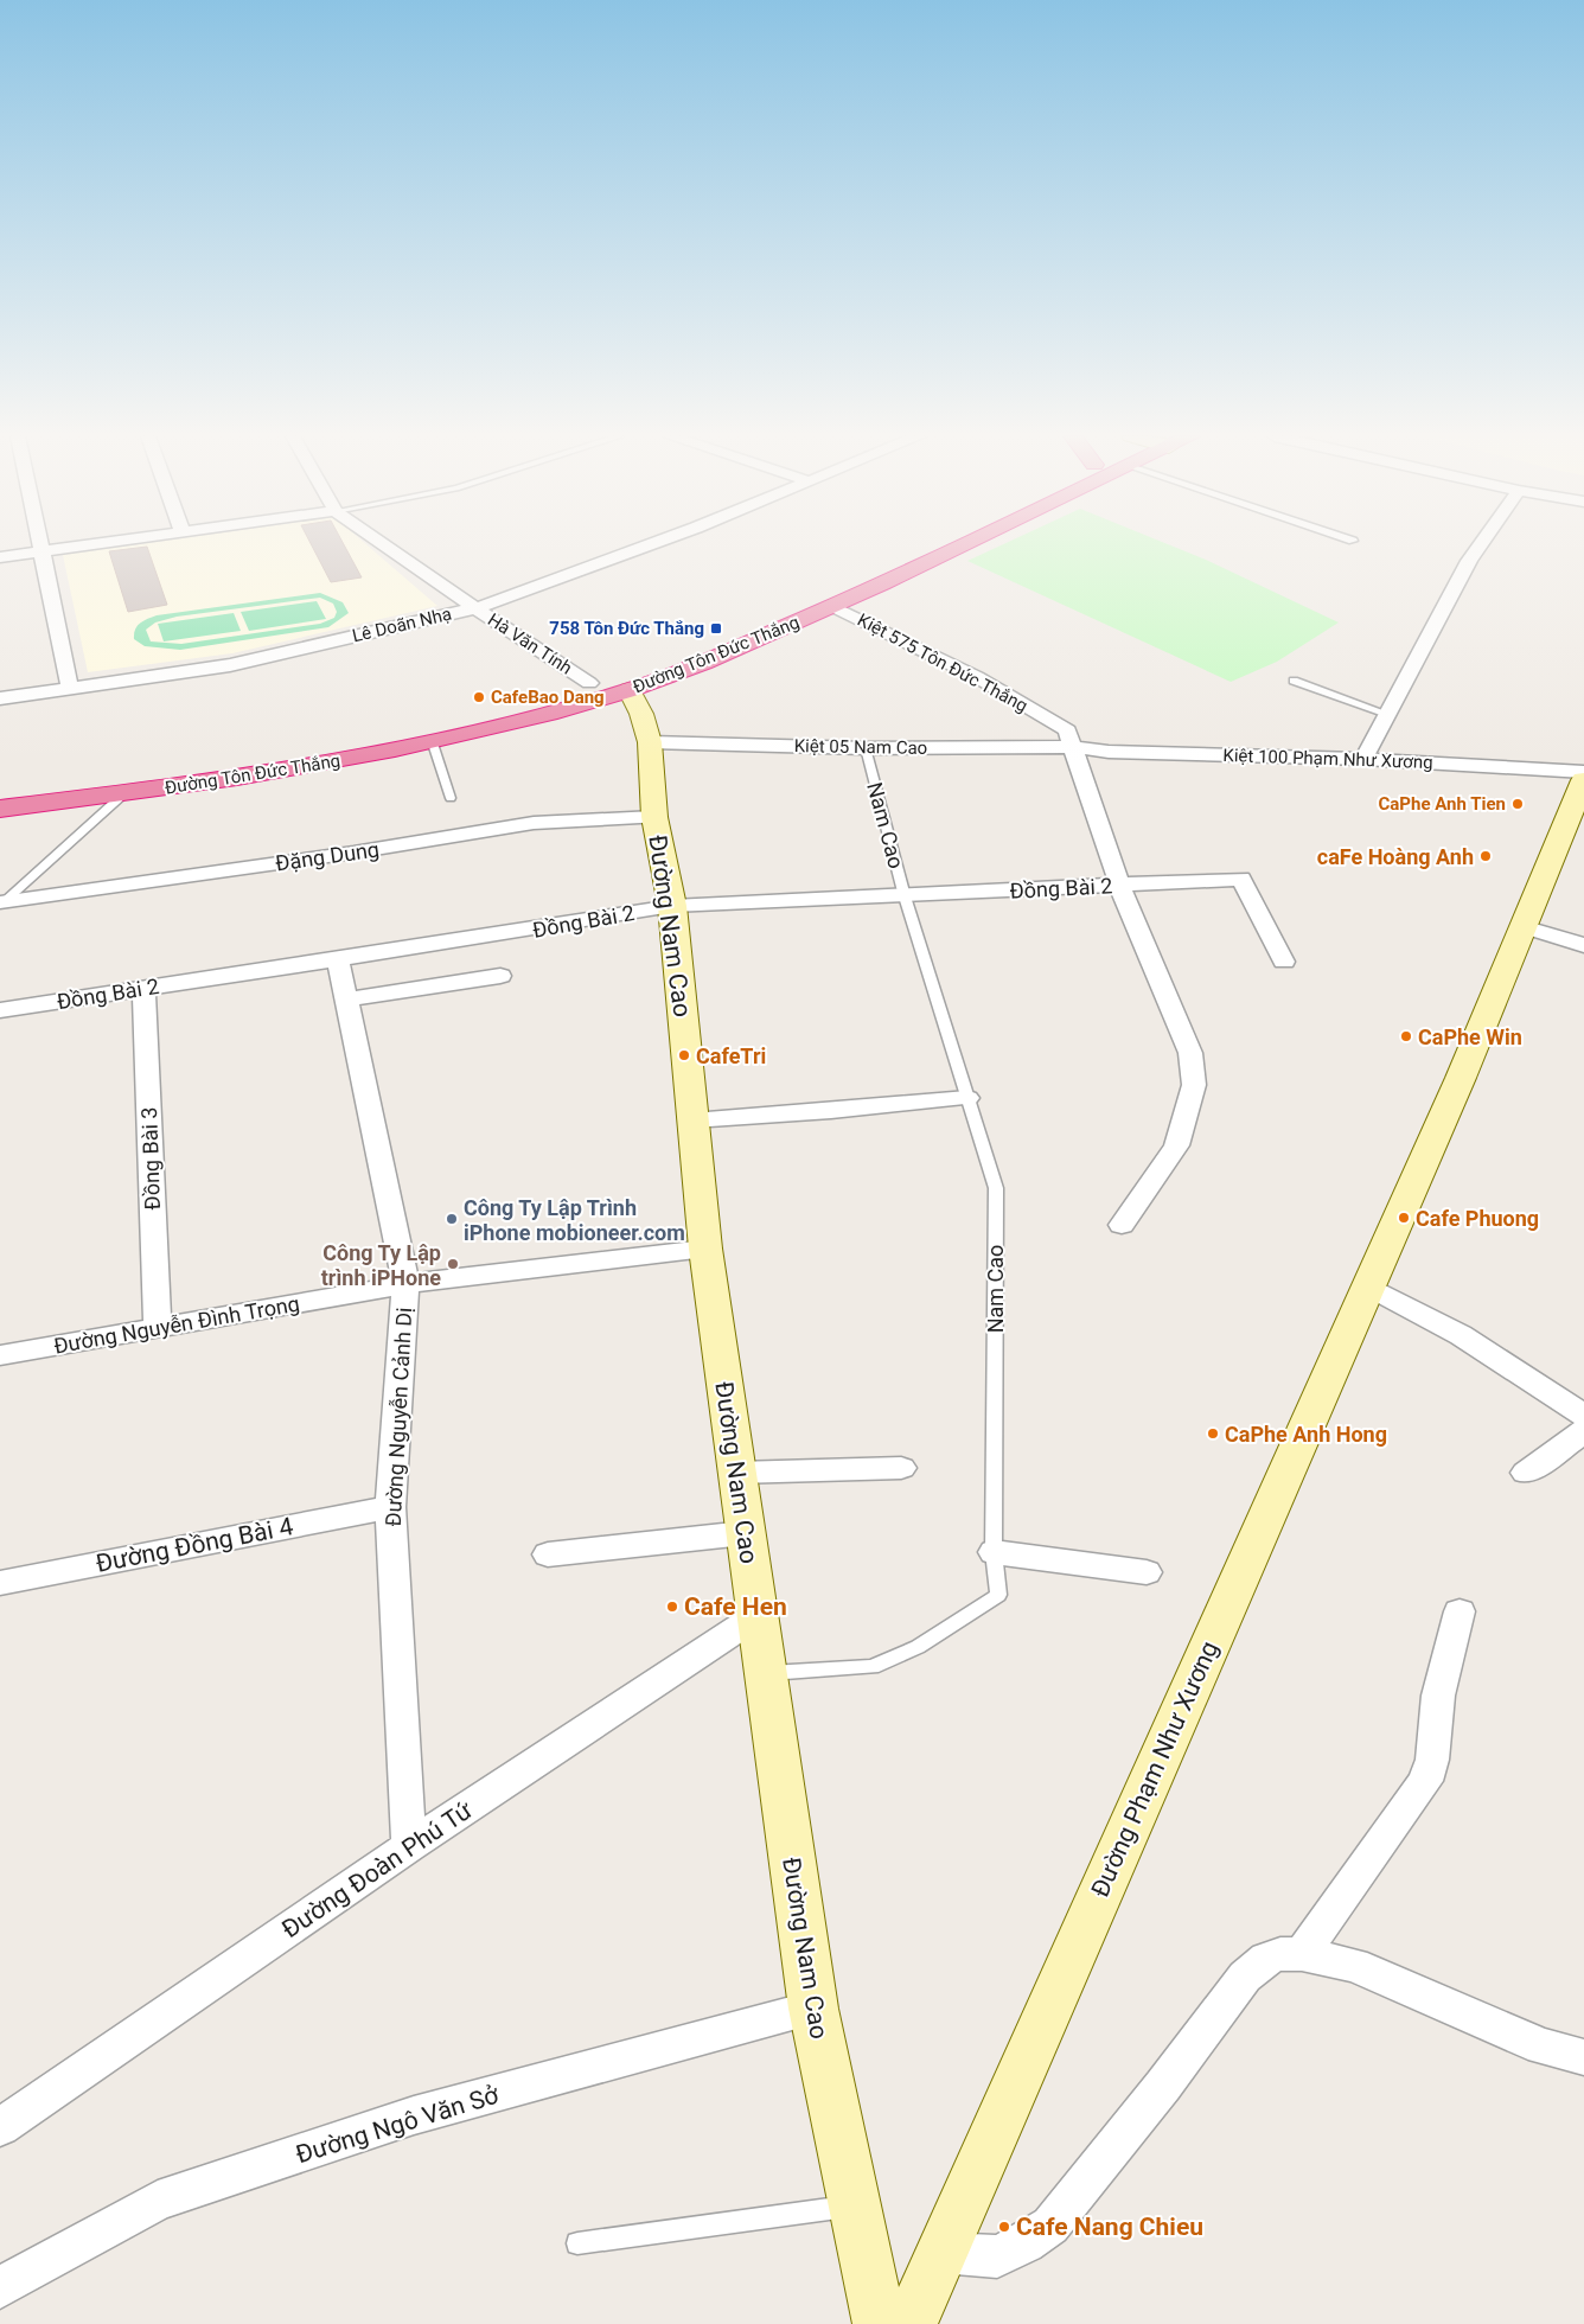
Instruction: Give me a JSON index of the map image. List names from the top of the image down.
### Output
{
  "streets": {
    "highway": ["Đường Tôn Đức Thắng"],
    "street": [
      "Lê Doãn Nhạ",
      "Hà Văn Tính",
      "Kiệt 575 Tôn Đức Thắng",
      "Kiệt 05 Nam Cao",
      "Kiệt 100 Phạm Như Xương",
      "Đặng Dung",
      "Đồng Bài 2",
      "Đường Nam Cao",
      "Đồng Bài 3",
      "Đường Nguyễn Đình Trọng",
      "Đường Nguyễn Cảnh Dị",
      "Đường Đồng Bài 4",
      "Đường Phạm Như Xương",
      "Đường Đoàn Phú Tứ",
      "Đường Ngô Văn Sở"
    ],
    "lane": ["Nam Cao"]
  },
  "crossings": [
    ["Lê Doãn Nhạ", "Hà Văn Tính"],
    ["Hà Văn Tính", "Đường Tôn Đức Thắng"],
    ["Đường Tôn Đức Thắng", "Kiệt 575 Tôn Đức Thắng"],
    ["Đường Tôn Đức Thắng", "Đường Nam Cao"],
    ["Kiệt 575 Tôn Đức Thắng", "Kiệt 05 Nam Cao"],
    ["Kiệt 575 Tôn Đức Thắng", "Kiệt 100 Phạm Như Xương"],
    ["Kiệt 575 Tôn Đức Thắng", "Đồng Bài 2"],
    ["Kiệt 05 Nam Cao", "Kiệt 100 Phạm Như Xương"],
    ["Kiệt 05 Nam Cao", "Nam Cao"],
    ["Kiệt 05 Nam Cao", "Đường Nam Cao"],
    ["Kiệt 100 Phạm Như Xương", "Đường Phạm Như Xương"],
    ["Nam Cao", "Đồng Bài 2"],
    ["Nam Cao", "Đường Nam Cao"],
    ["Đặng Dung", "Đường Nam Cao"],
    ["Đồng Bài 2", "Đường Nam Cao"],
    ["Đồng Bài 2", "Đồng Bài 3"],
    ["Đồng Bài 2", "Đường Nguyễn Cảnh Dị"],
    ["Đường Nam Cao", "Đường Nguyễn Đình Trọng"],
    ["Đường Nam Cao", "Đường Đoàn Phú Tứ"],
    ["Đường Nam Cao", "Đường Ngô Văn Sở"],
    ["Đồng Bài 3", "Đường Nguyễn Đình Trọng"],
    ["Đường Nguyễn Đình Trọng", "Đường Nguyễn Cảnh Dị"],
    ["Đường Nguyễn Cảnh Dị", "Đường Đồng Bài 4"],
    ["Đường Nguyễn Cảnh Dị", "Đường Đoàn Phú Tứ"]
  ],
  "places": {
    "transit": ["758 Tôn Đức Thắng"],
    "other": [
      "CafeBao Dang",
      "CaPhe Anh Tien",
      "caFe Hoàng Anh",
      "CaPhe Win",
      "CafeTri",
      "Cafe Phuong",
      "Công Ty Lập Trình iPhone mobioneer.com",
      "Công Ty Lập trình iPHone",
      "CaPhe Anh Hong",
      "Cafe Hen",
      "Cafe Nang Chieu"
    ]
  }
}
